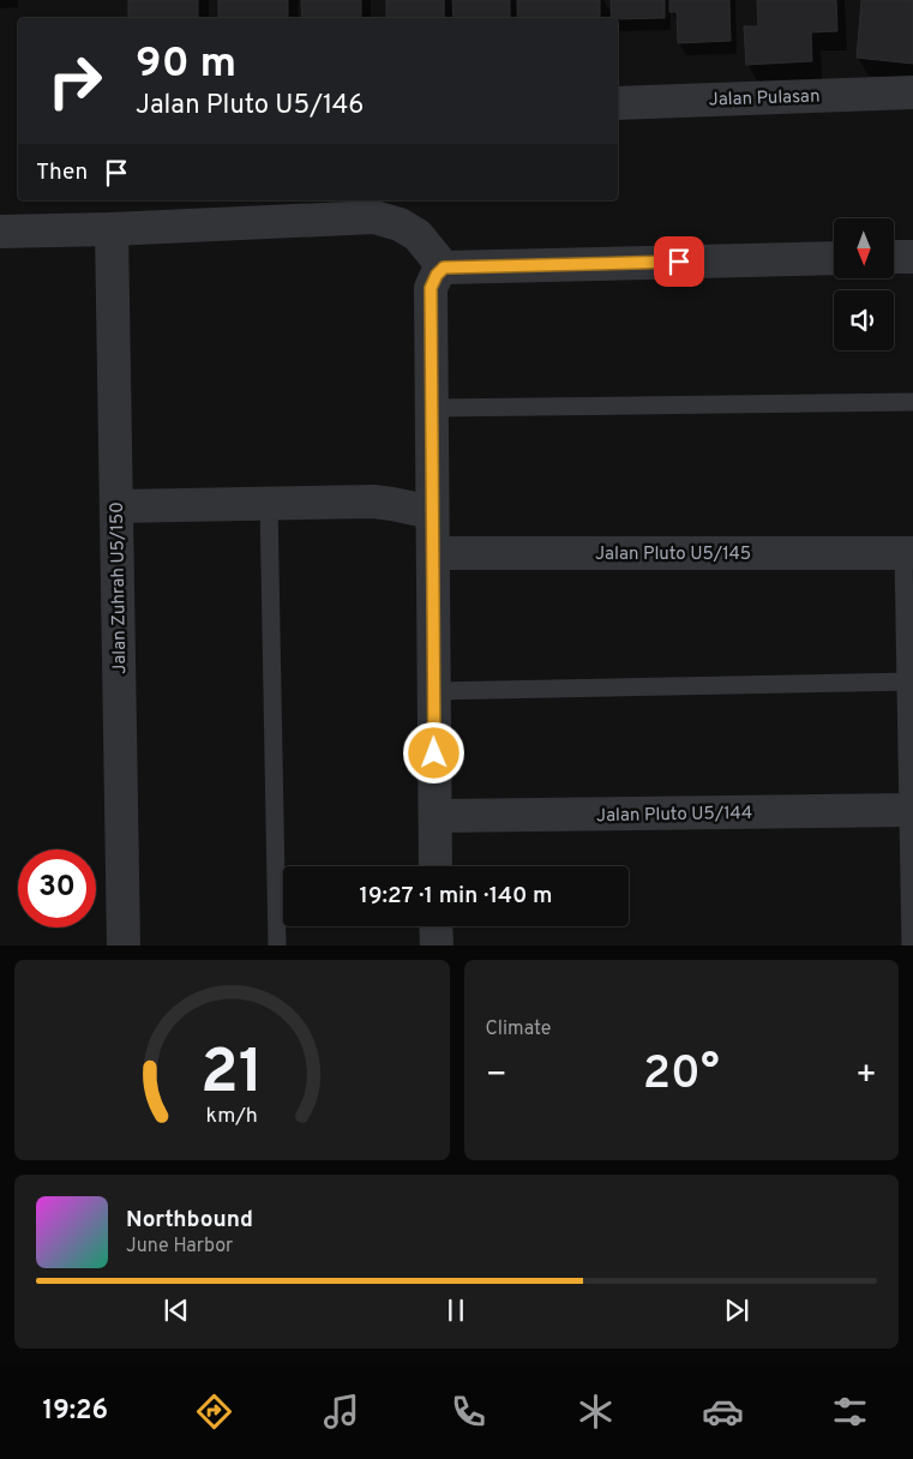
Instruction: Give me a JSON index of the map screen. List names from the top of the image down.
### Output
{
  "streets": {
    "street": [
      "Jalan Pulasan",
      "Jalan Pluto U5/145",
      "Jalan Zuhrah U5/150",
      "Jalan Pluto U5/144"
    ]
  },
  "north": "bottom",
  "page": {
    "turn": ["90 m", "Jalan Pluto U5/146"],
    "then": "Then",
    "limit": "30",
    "trip": "19:27 · 1 min · 140 m",
    "tile": "Climate",
    "heat": ["−", "20°", "+"],
    "song": ["Northbound", "June Harbor"],
    "tabs": "19:26",
    "gauge": ["21", "km/h"]
  }
}
